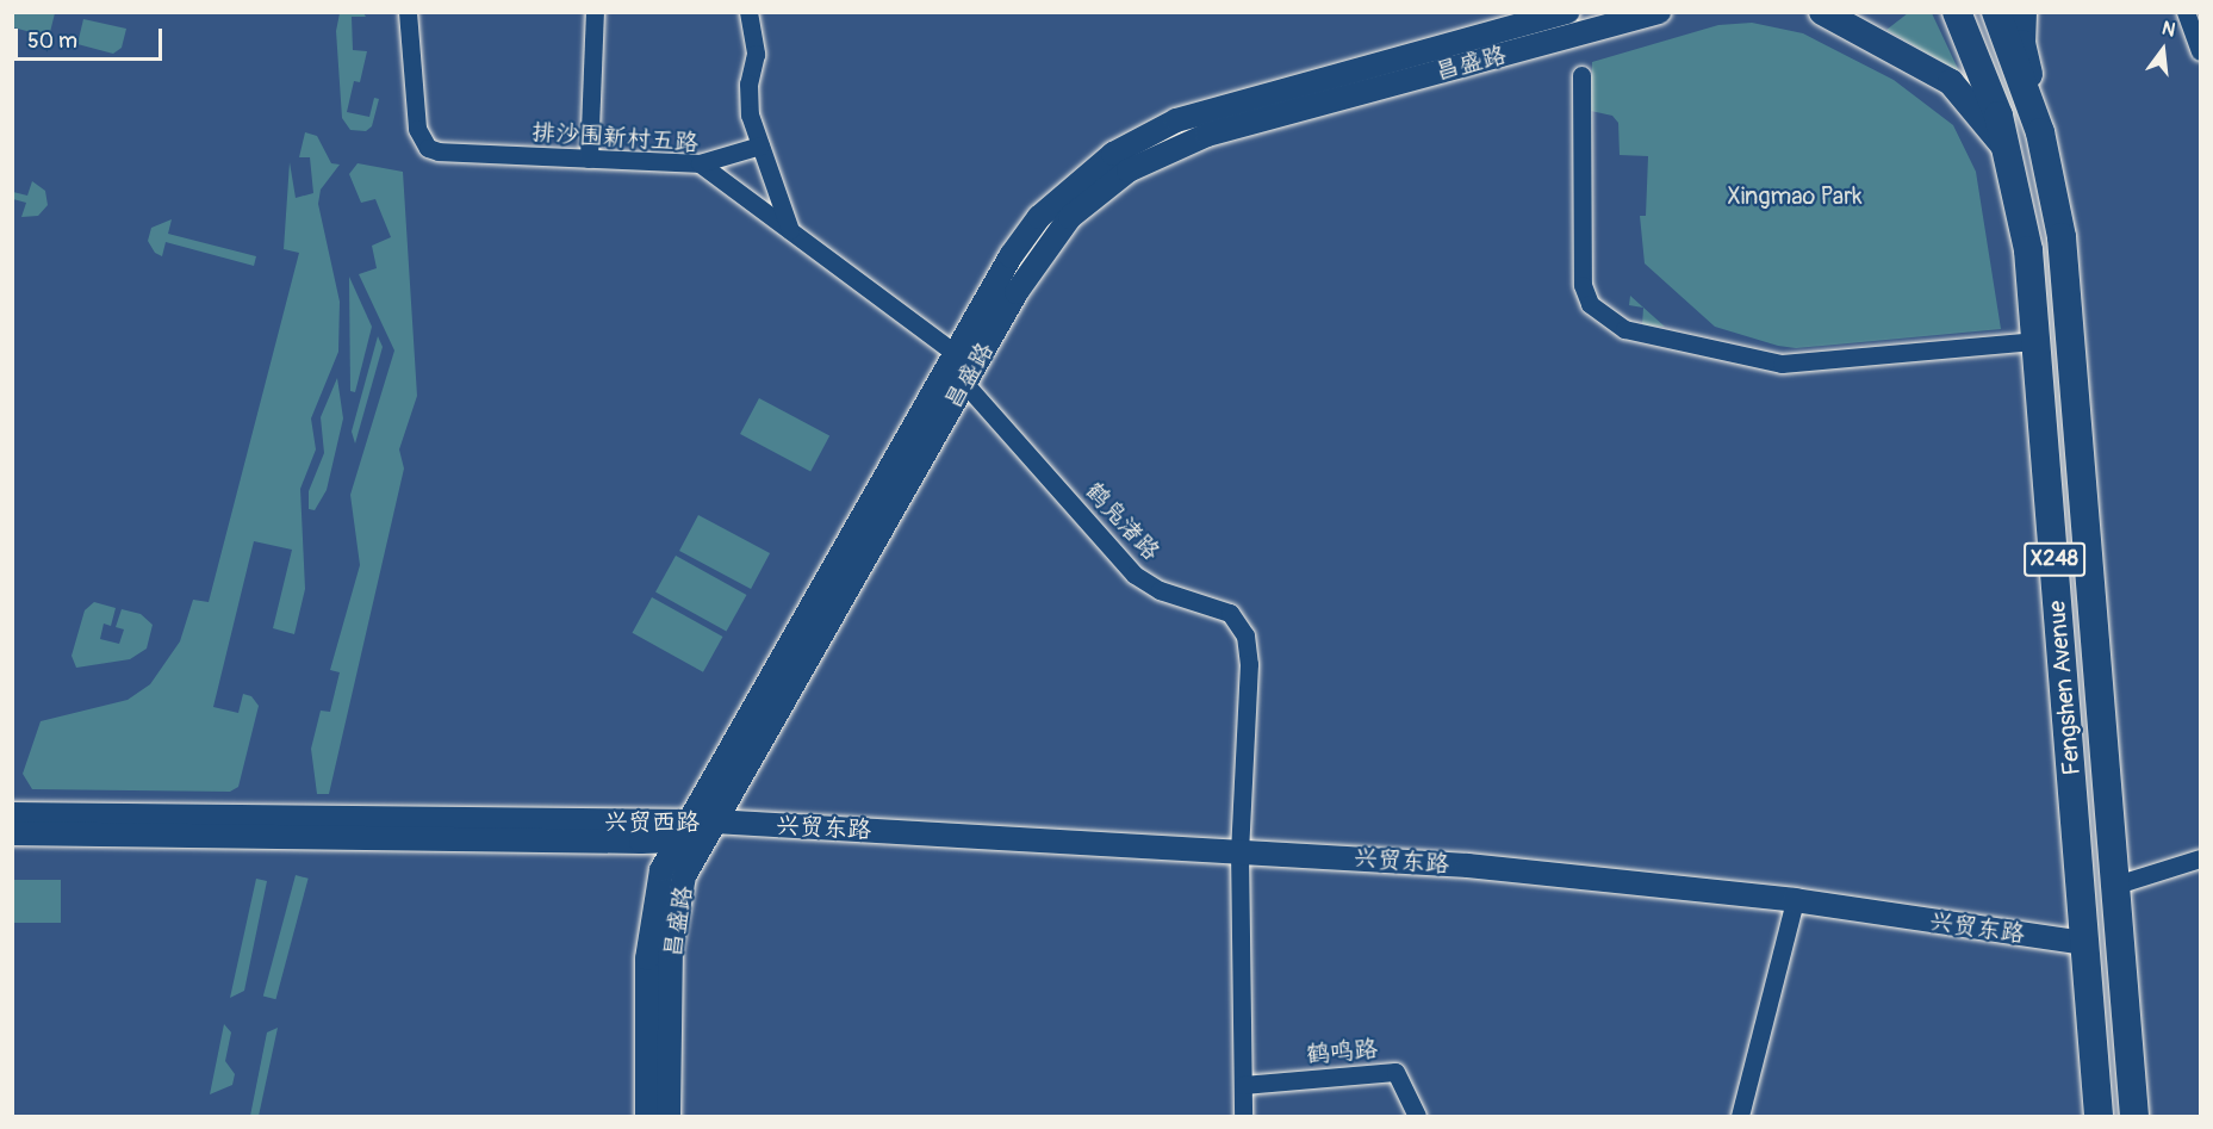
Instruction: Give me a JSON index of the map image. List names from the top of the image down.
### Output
{
  "streets": {
    "main road": ["X248", "Fengshen Avenue"],
    "street": [
      "昌盛路",
      "排沙围新村五路",
      "鹤凫渚路",
      "兴贸西路",
      "兴贸东路",
      "鹤鸣路"
    ]
  },
  "crossings": [
    ["昌盛路", "鹤凫渚路"],
    ["昌盛路", "兴贸西路"],
    ["昌盛路", "兴贸东路"],
    ["鹤凫渚路", "兴贸东路"],
    ["鹤凫渚路", "鹤鸣路"],
    ["Fengshen Avenue", "兴贸东路"],
    ["兴贸西路", "兴贸东路"]
  ],
  "parks": ["Xingmao Park"],
  "scale_bar": "50 m",
  "north": "top"
}
